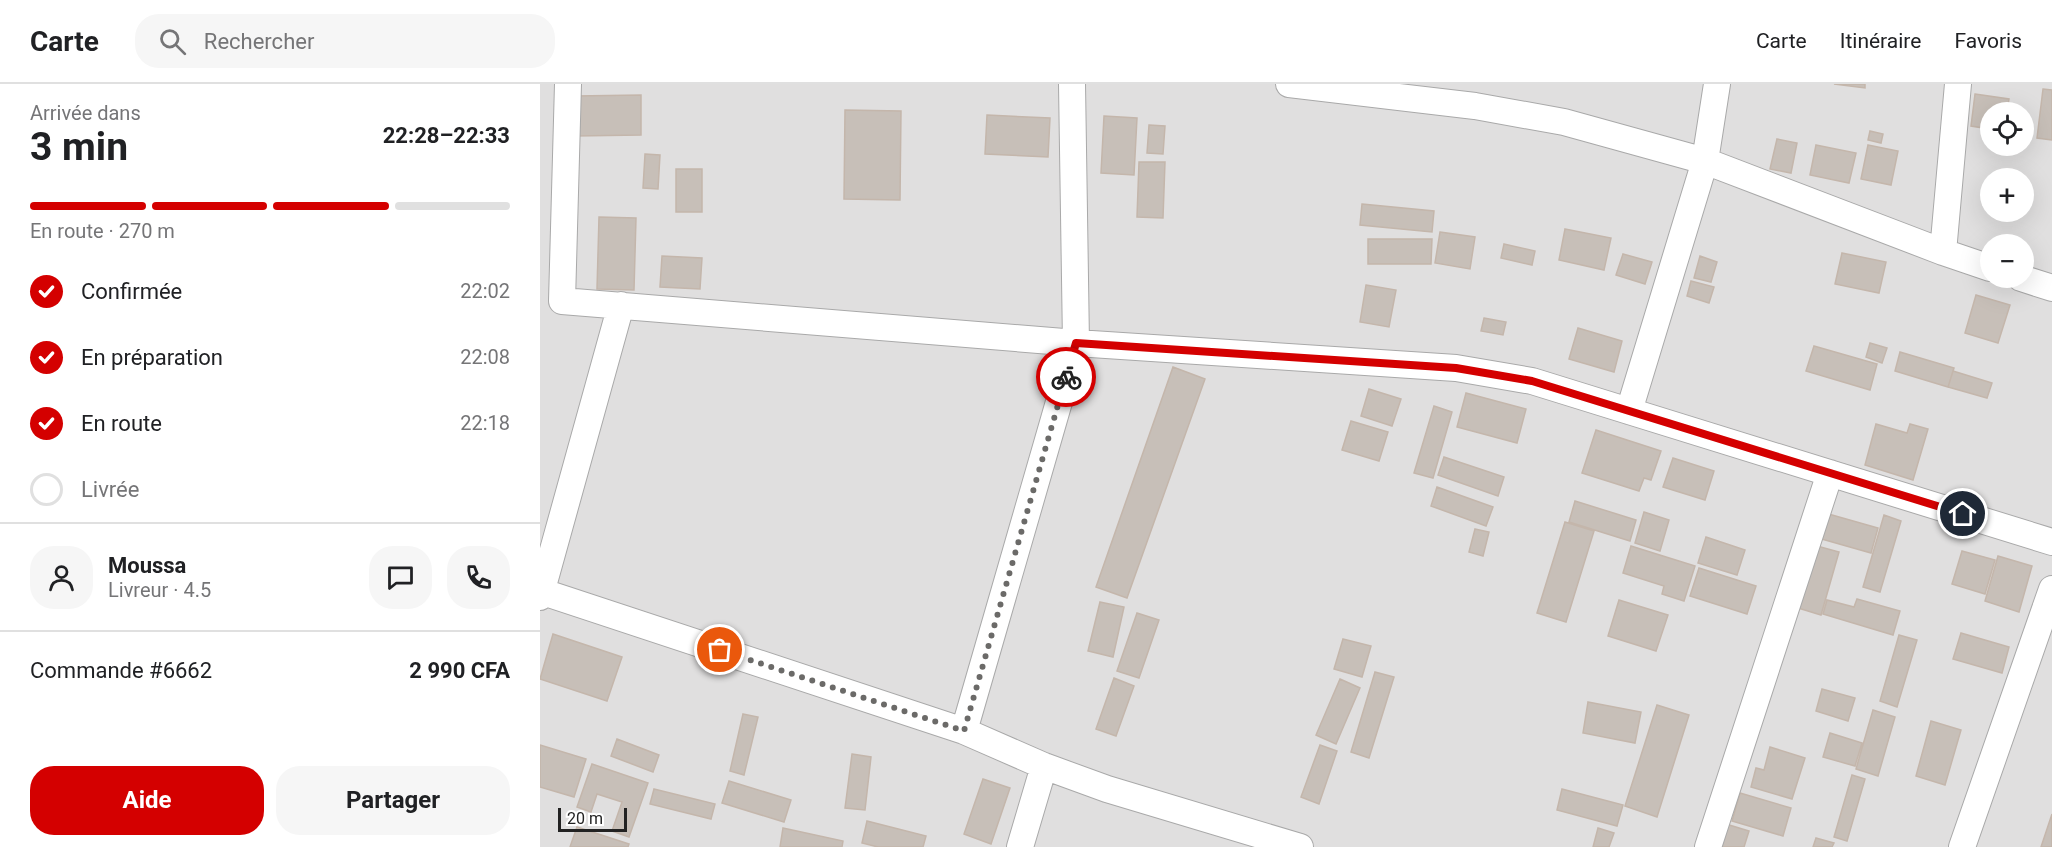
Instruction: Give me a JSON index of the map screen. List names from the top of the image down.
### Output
{
  "scale_bar": "20 m",
  "page": {
    "header": "Carte",
    "search": "Rechercher",
    "nav": ["Carte", "Itinéraire", "Favoris"],
    "heading": ["3 min", "Arrivée dans", "22:28–22:33"],
    "panel": [
      "Moussa",
      "Livreur · 4.5",
      "Commande #6662",
      "2 990 CFA"
    ],
    "map_buttons": ["+", "−"],
    "bar": "En route · 270 m",
    "list": [
      ["Confirmée", "22:02"],
      ["En préparation", "22:08"],
      ["En route", "22:18"],
      "Livrée"
    ],
    "buttons": ["Aide", "Partager"],
    "scale": "20 m"
  }
}
